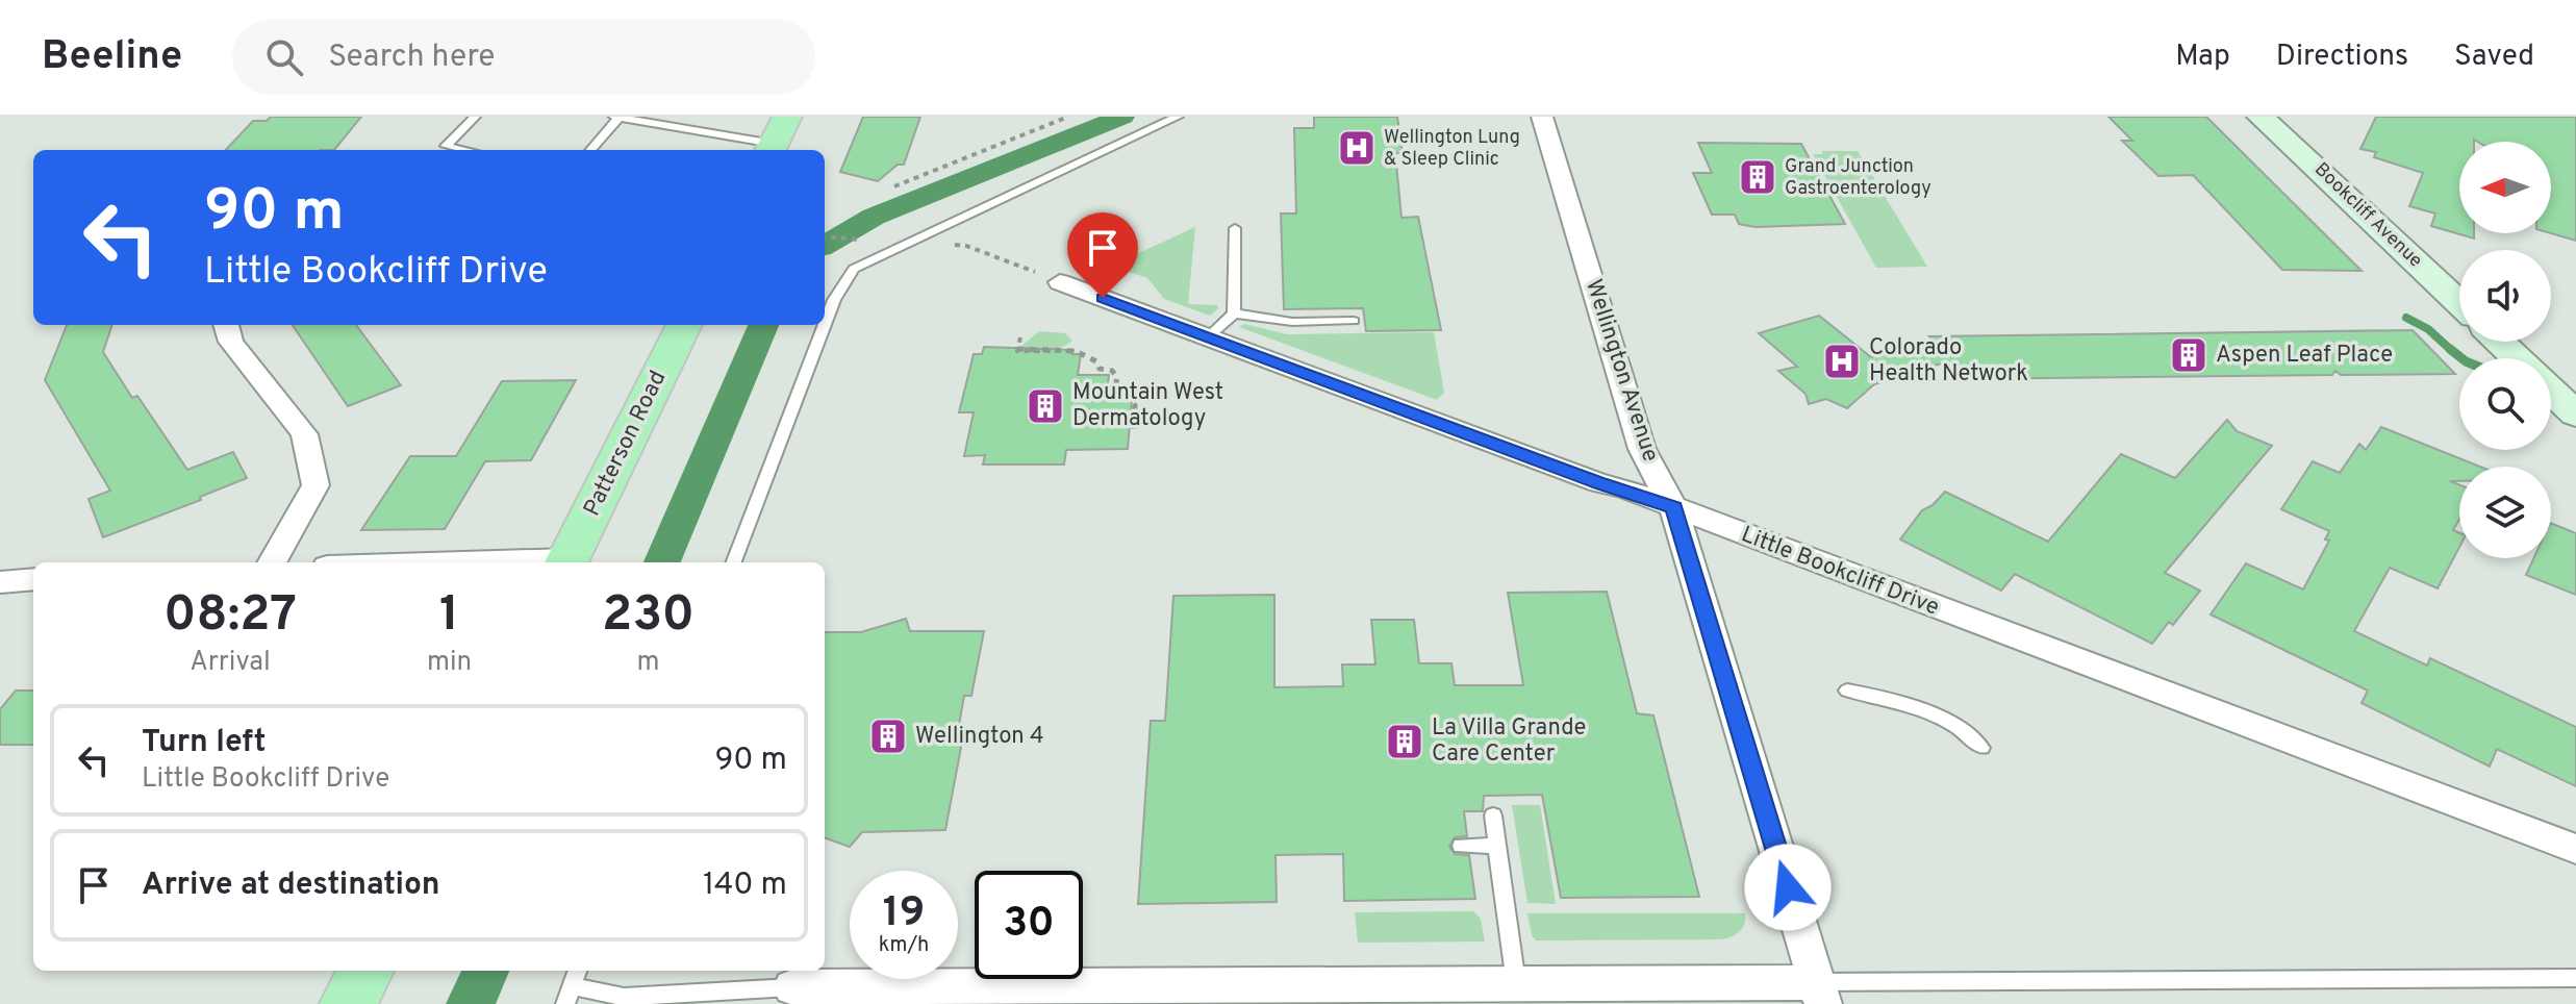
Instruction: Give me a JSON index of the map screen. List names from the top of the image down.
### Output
{
  "streets": {
    "main road": ["Patterson Road"],
    "street": ["Bookcliff Avenue", "Wellington Avenue", "Little Bookcliff Drive"]
  },
  "crossings": [
    ["Wellington Avenue", "Little Bookcliff Drive"]
  ],
  "places": {
    "hospital": ["Wellington Lung & Sleep Clinic", "Colorado Health Network"],
    "building": [
      "Grand Junction Gastroenterology",
      "Aspen Leaf Place",
      "Mountain West Dermatology",
      "Wellington 4",
      "La Villa Grande Care Center"
    ]
  },
  "north": "left",
  "page": {
    "header": "Beeline",
    "search": "Search here",
    "nav": ["Map", "Directions", "Saved"],
    "turn": ["90 m", "Little Bookcliff Drive"],
    "eta": [
      "08:27",
      "Arrival",
      "1",
      "min",
      "230",
      "m"
    ],
    "list": [
      {
        "name": "Turn left",
        "note": "Little Bookcliff Drive",
        "value": "90 m"
      },
      {
        "name": "Arrive at destination",
        "value": "140 m"
      }
    ],
    "speed": "19 km/h",
    "limit": "30"
  }
}
